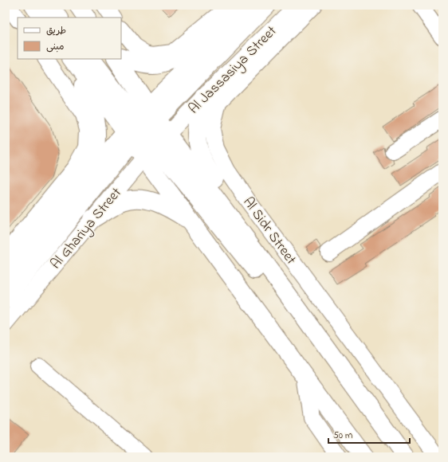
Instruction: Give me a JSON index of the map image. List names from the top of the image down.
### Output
{
  "streets": {
    "street": ["Al Jassasiya Street", "Al Ghariya Street", "Al Sidr Street"]
  },
  "crossings": [
    ["Al Jassasiya Street", "Al Ghariya Street"]
  ],
  "legend": ["طريق", "مبنى"],
  "scale_bar": "50 m"
}
